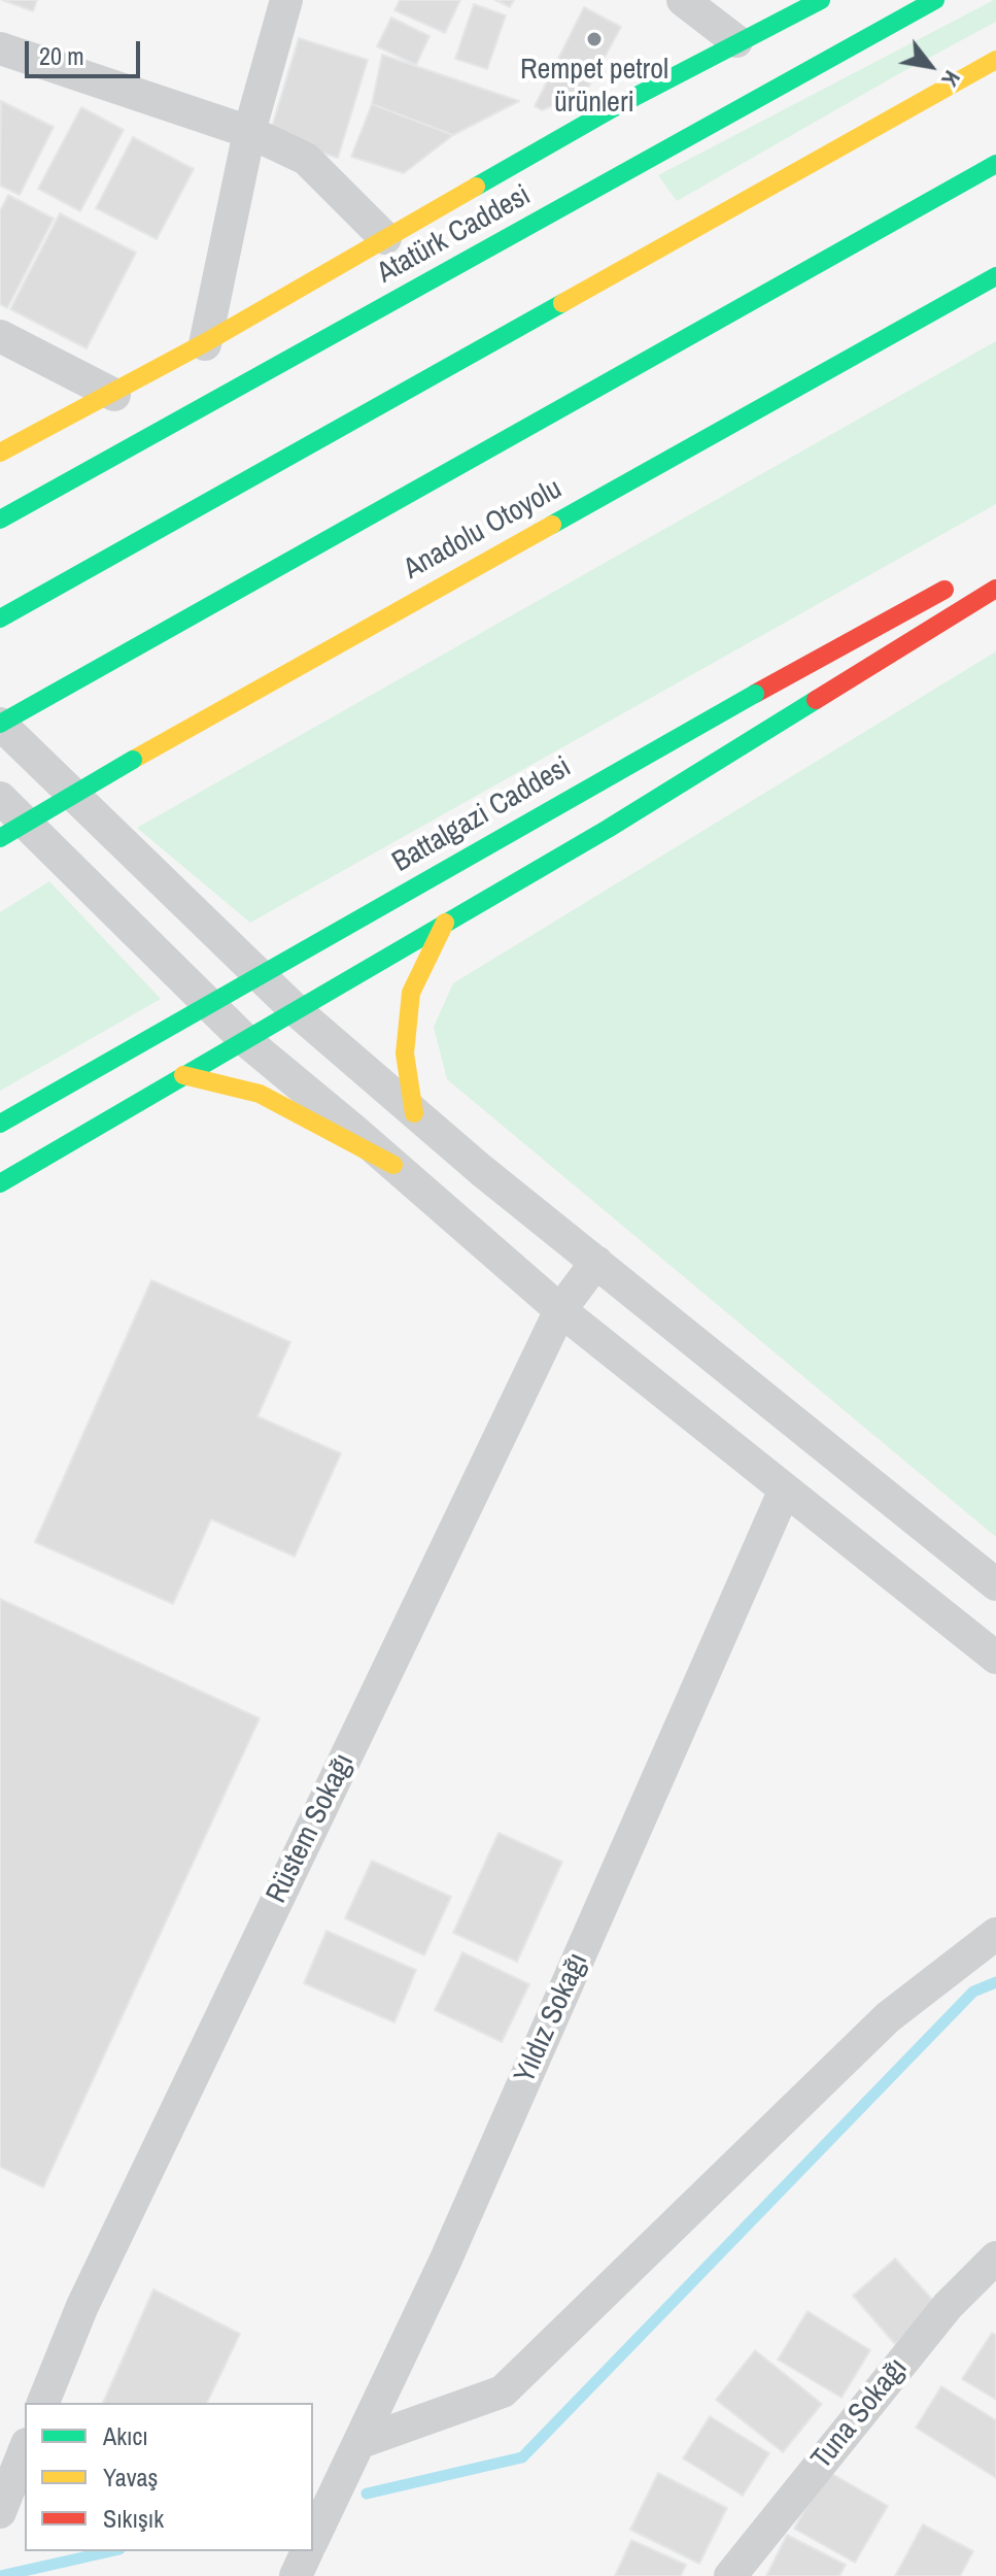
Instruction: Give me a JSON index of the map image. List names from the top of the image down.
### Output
{
  "streets": {
    "main road": ["Atatürk Caddesi", "Anadolu Otoyolu", "Battalgazi Caddesi"],
    "street": ["Rüstem Sokağı", "Yıldız Sokağı", "Tuna Sokağı"]
  },
  "places": ["Rempet petrol ürünleri"],
  "legend": ["Akıcı", "Yavaş", "Sıkışık"],
  "scale_bar": "20 m",
  "north": "bottom right"
}
